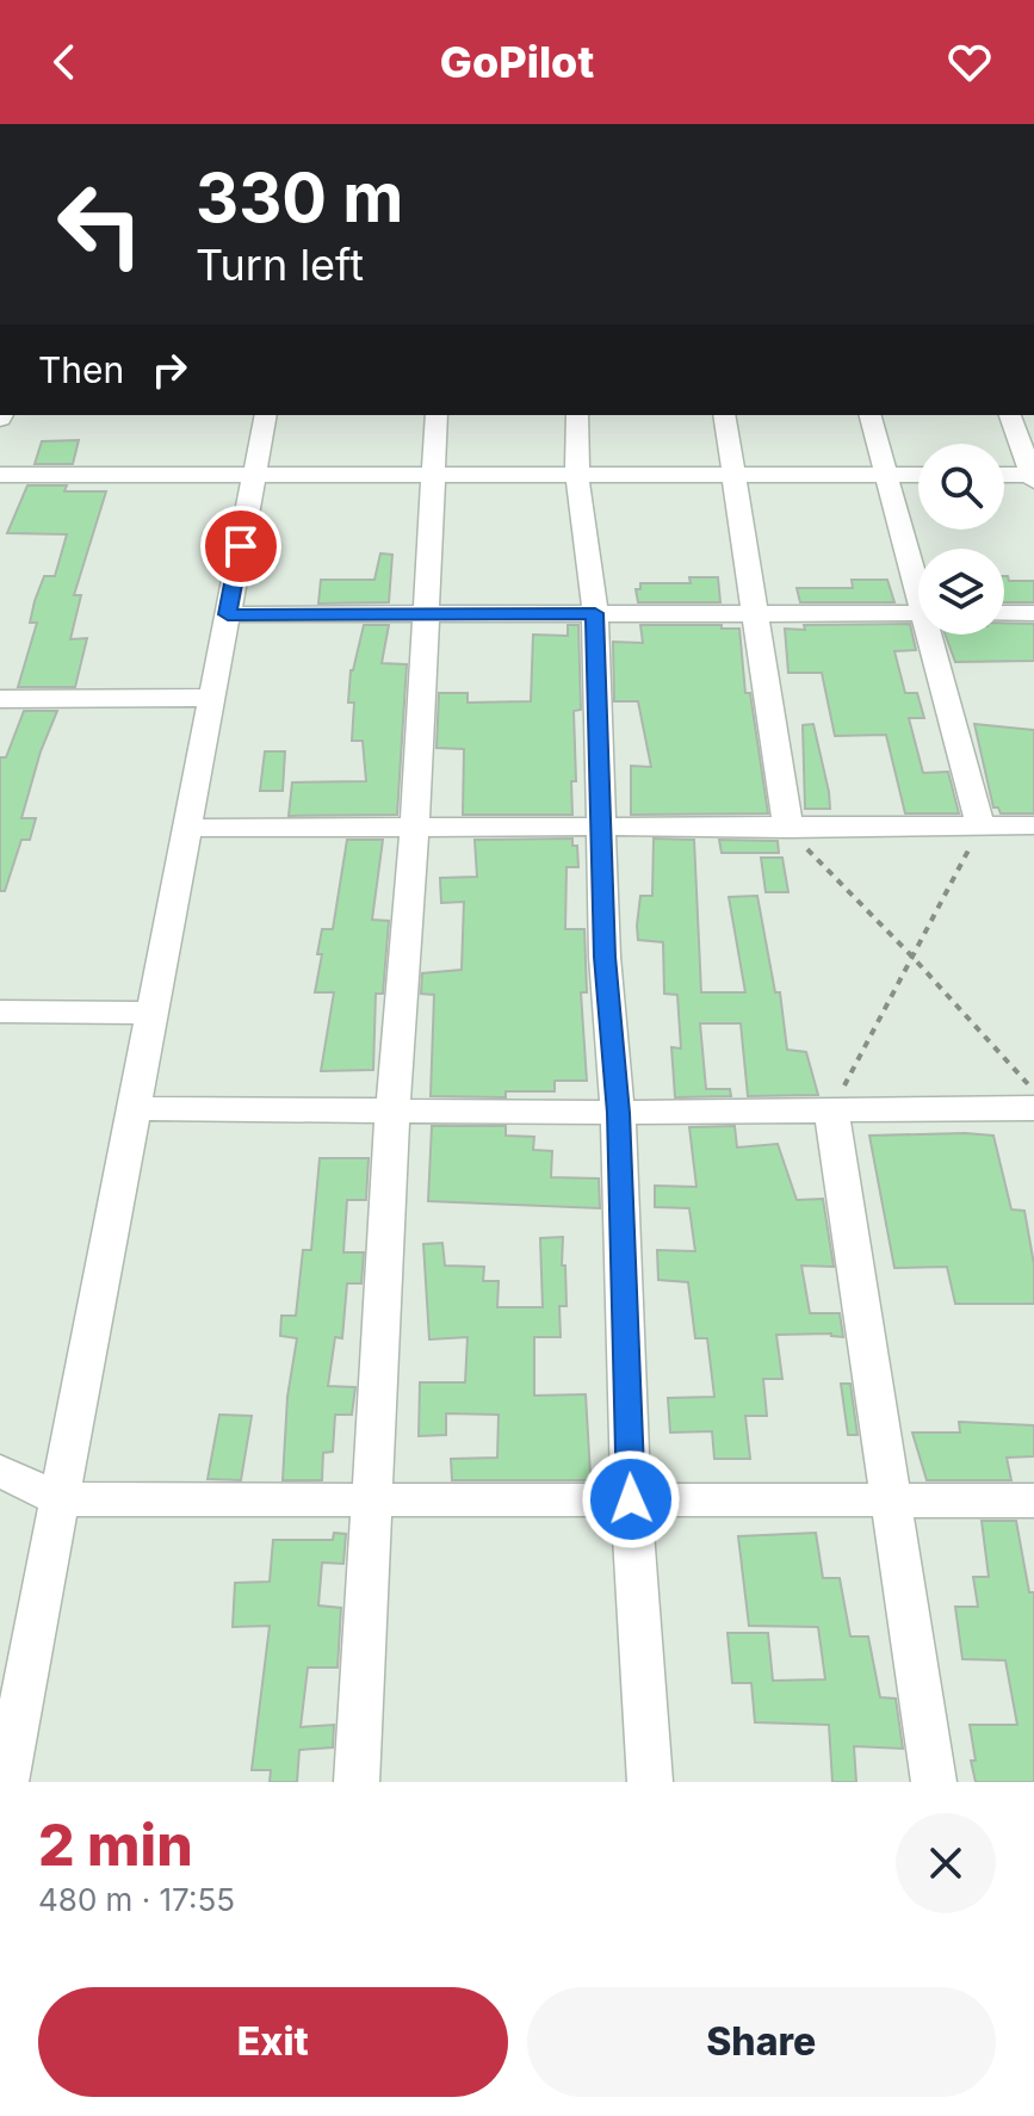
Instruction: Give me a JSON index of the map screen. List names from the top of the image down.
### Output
{
  "page": {
    "header": "GoPilot",
    "turn": ["330 m", "Turn left"],
    "then": "Then",
    "heading": ["2 min", "480 m · 17:55"],
    "buttons": ["Exit", "Share"]
  }
}
